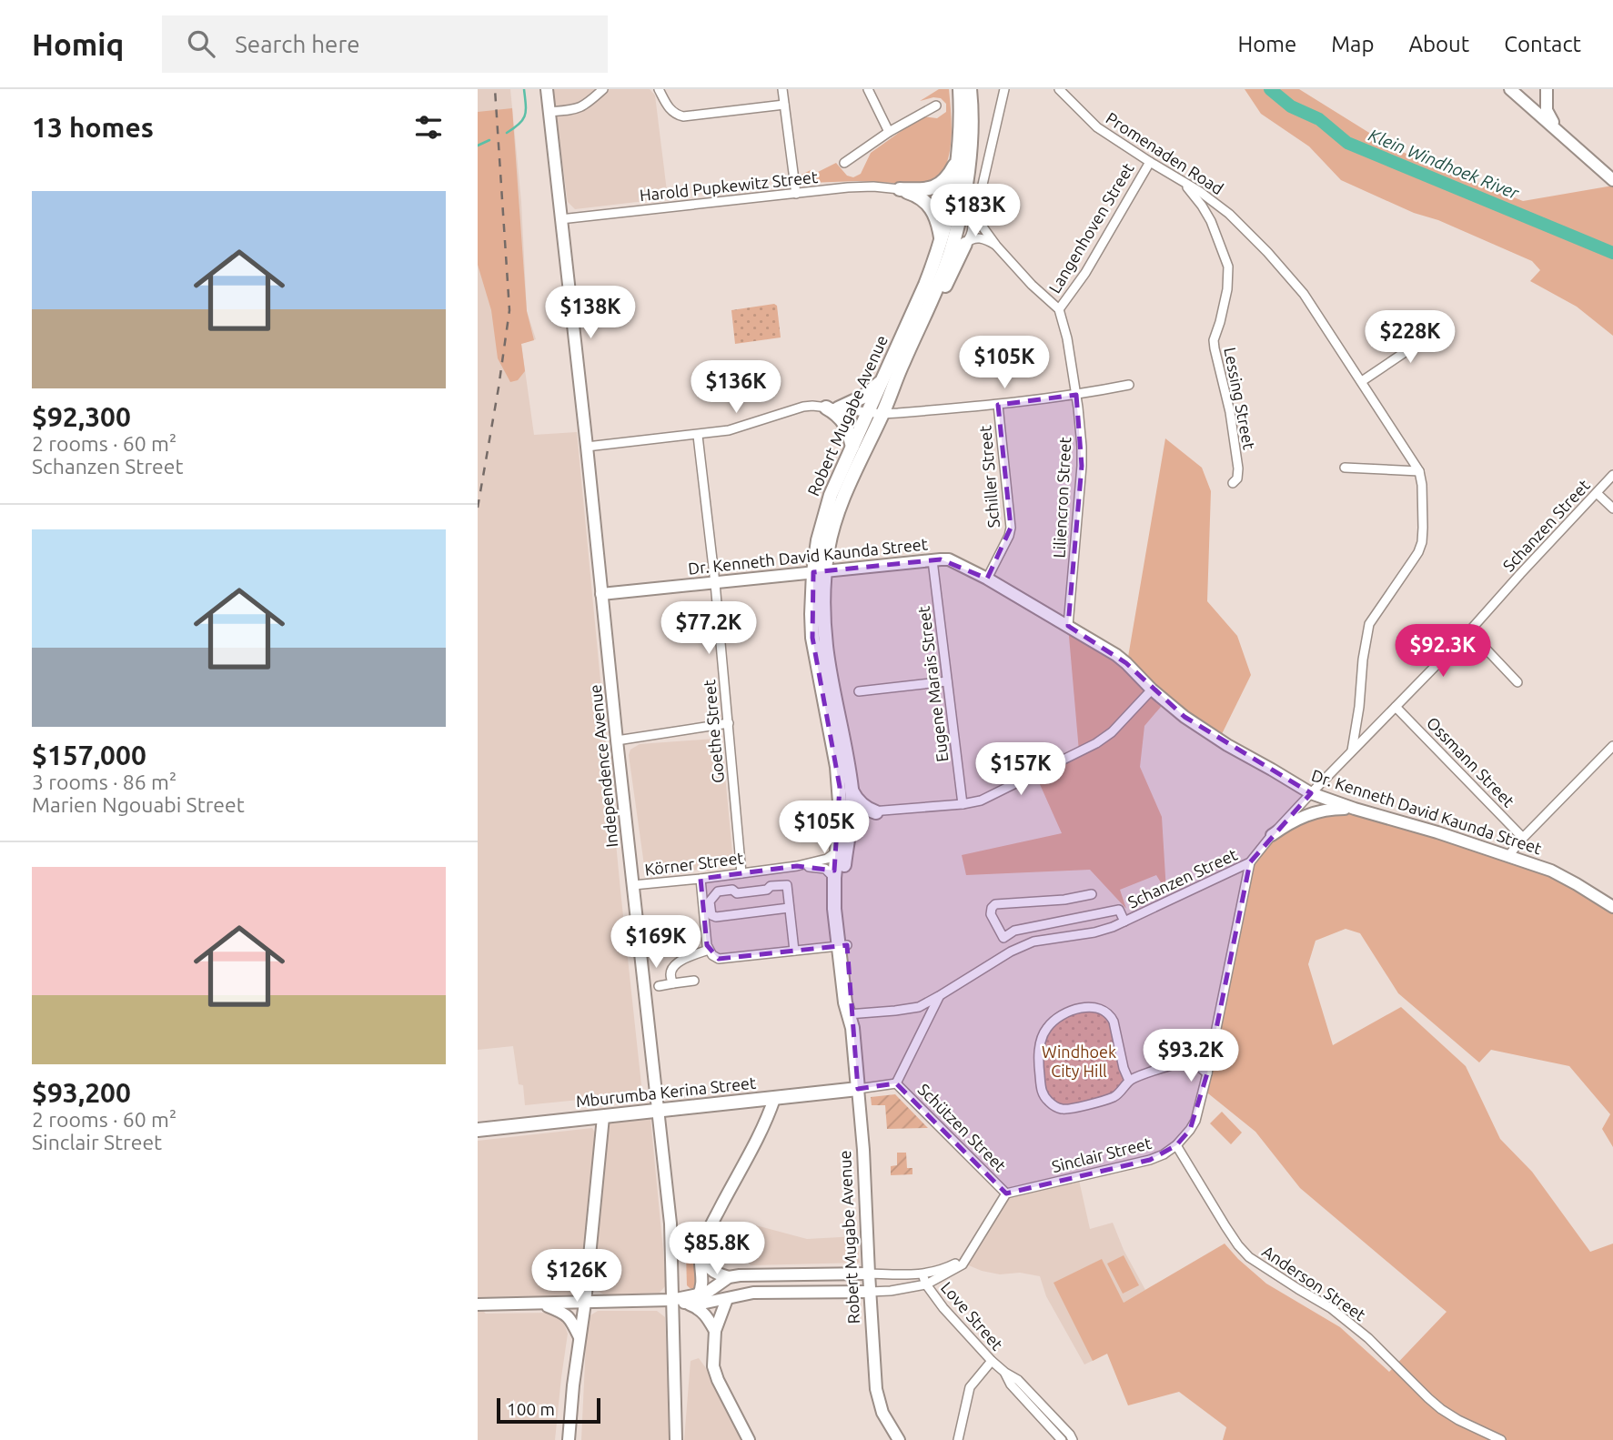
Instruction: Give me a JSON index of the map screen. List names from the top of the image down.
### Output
{
  "streets": {
    "main road": ["Robert Mugabe Avenue", "Mburumba Kerina Street"],
    "street": [
      "Promenaden Road",
      "Harold Pupkewitz Street",
      "Langenhoven Street",
      "Lessing Street",
      "Schiller Street",
      "Liliencron Street",
      "Schanzen Street",
      "Dr. Kenneth David Kaunda Street",
      "Eugene Marais Street",
      "Goethe Street",
      "Ossmann Street",
      "Independence Avenue",
      "Körner Street",
      "Schützen Street",
      "Sinclair Street",
      "Anderson Street",
      "Love Street"
    ]
  },
  "crossings": [
    ["Promenaden Road", "Langenhoven Street"],
    ["Promenaden Road", "Lessing Street"],
    ["Promenaden Road", "Schanzen Street"],
    ["Harold Pupkewitz Street", "Independence Avenue"],
    ["Langenhoven Street", "Liliencron Street"],
    ["Robert Mugabe Avenue", "Schanzen Street"],
    ["Robert Mugabe Avenue", "Dr. Kenneth David Kaunda Street"],
    ["Robert Mugabe Avenue", "Körner Street"],
    ["Robert Mugabe Avenue", "Mburumba Kerina Street"],
    ["Robert Mugabe Avenue", "Schützen Street"],
    ["Schiller Street", "Dr. Kenneth David Kaunda Street"],
    ["Liliencron Street", "Dr. Kenneth David Kaunda Street"],
    ["Schanzen Street", "Dr. Kenneth David Kaunda Street"],
    ["Schanzen Street", "Ossmann Street"],
    ["Schanzen Street", "Sinclair Street"],
    ["Dr. Kenneth David Kaunda Street", "Eugene Marais Street"],
    ["Dr. Kenneth David Kaunda Street", "Goethe Street"],
    ["Dr. Kenneth David Kaunda Street", "Independence Avenue"],
    ["Goethe Street", "Körner Street"],
    ["Independence Avenue", "Körner Street"],
    ["Independence Avenue", "Mburumba Kerina Street"],
    ["Mburumba Kerina Street", "Schützen Street"],
    ["Schützen Street", "Sinclair Street"],
    ["Sinclair Street", "Anderson Street"]
  ],
  "water": ["Klein Windhoek River"],
  "parks": ["Windhoek City Hill"],
  "scale_bar": "100 m",
  "page": {
    "header": "Homiq",
    "search": "Search here",
    "nav": [
      "Home",
      "Map",
      "About",
      "Contact"
    ],
    "heading": "13 homes",
    "list": [
      {
        "name": "$92,300",
        "note": "2 rooms · 60 m² · Schanzen Street"
      },
      {
        "name": "$157,000",
        "note": "3 rooms · 86 m² · Marien Ngouabi Street"
      },
      {
        "name": "$93,200",
        "note": "2 rooms · 60 m² · Sinclair Street"
      }
    ],
    "price": [
      "$183K",
      "$138K",
      "$228K",
      "$105K",
      "$136K",
      "$77.2K",
      "$92.3K",
      "$157K",
      "$105K",
      "$169K",
      "$93.2K",
      "$85.8K",
      "$126K"
    ],
    "scale": "100 m"
  }
}
